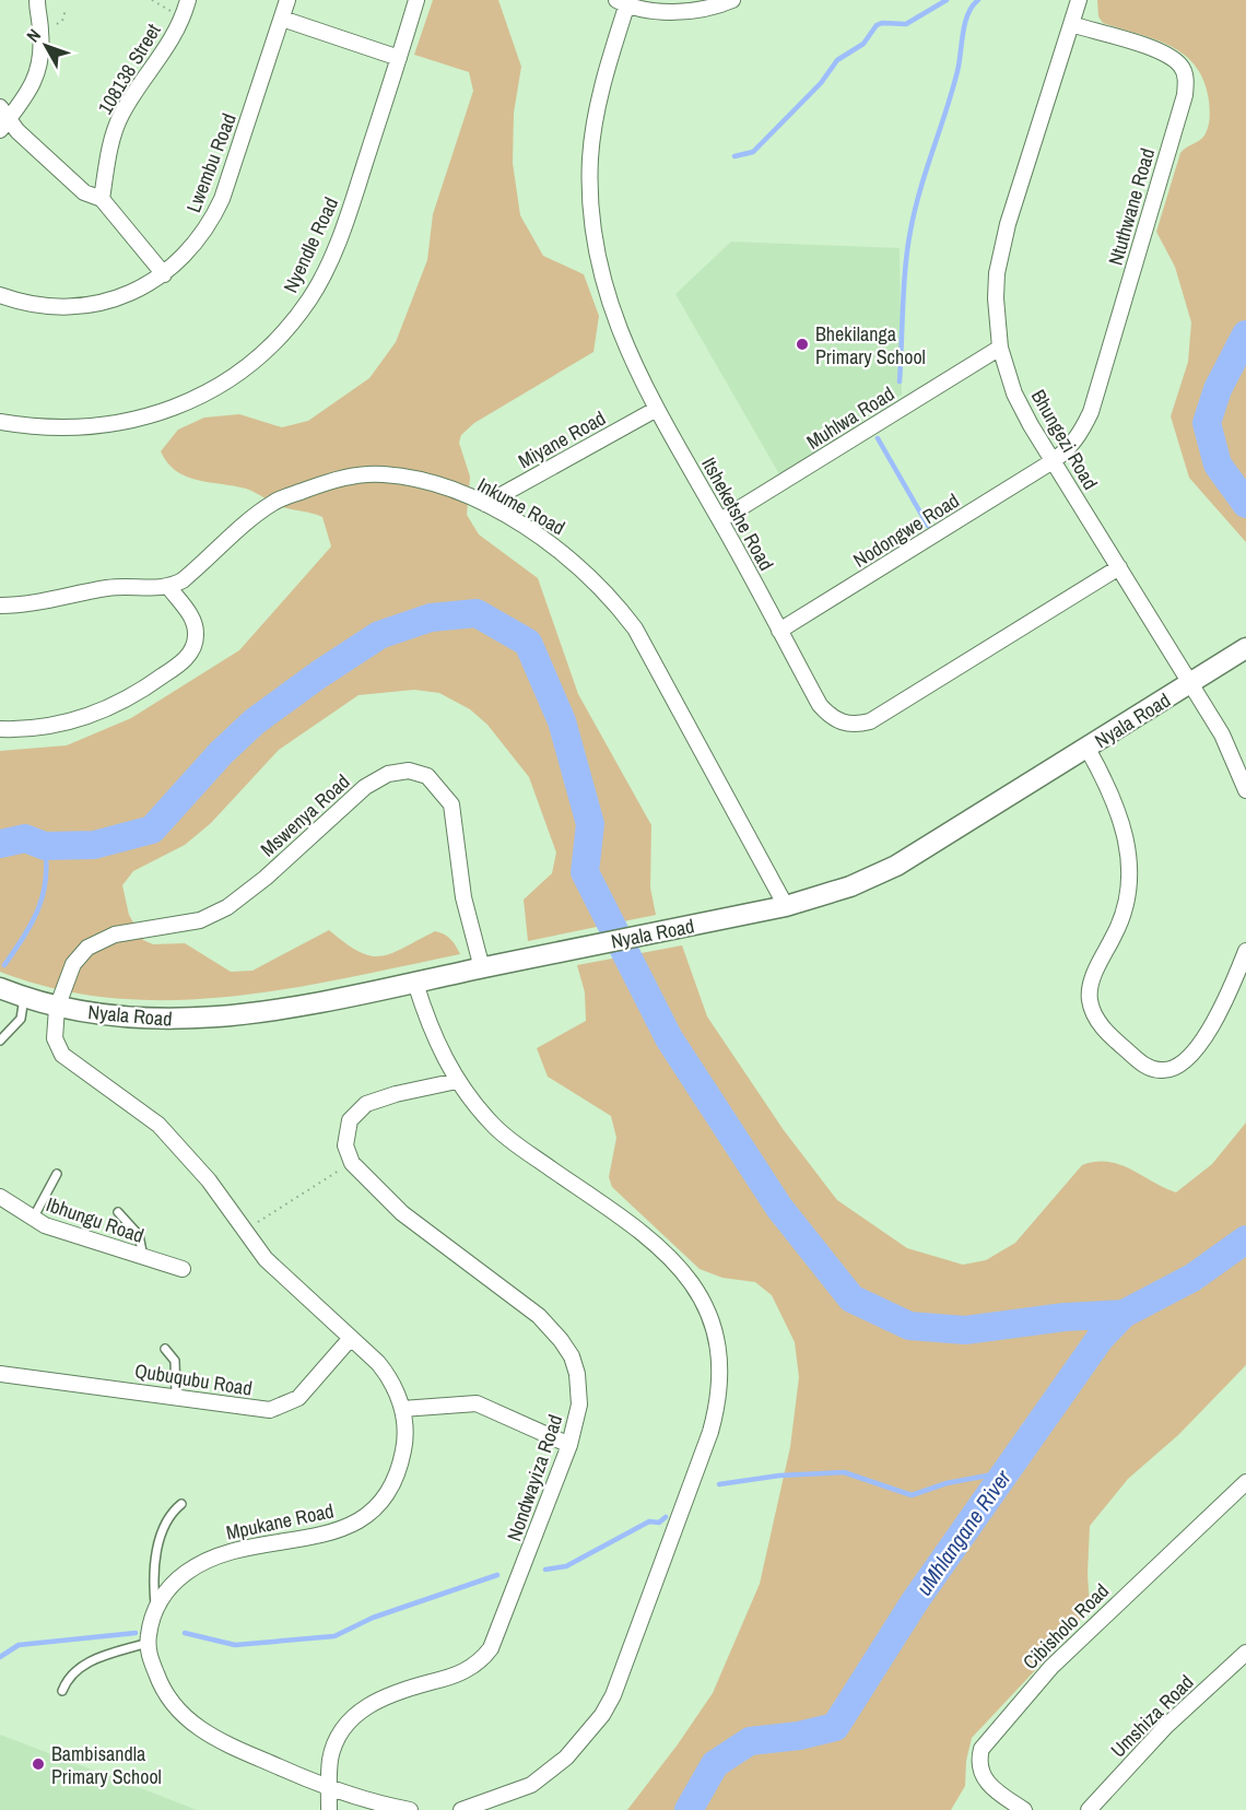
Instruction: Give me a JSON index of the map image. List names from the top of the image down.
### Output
{
  "streets": {
    "street": [
      "108138 Street",
      "Lwembu Road",
      "Ntuthwane Road",
      "Nyendle Road",
      "Muhlwa Road",
      "Miyane Road",
      "Bhungezi Road",
      "Inkume Road",
      "Itsheketshe Road",
      "Nodongwe Road",
      "Nyala Road",
      "Mswenya Road",
      "Ibhungu Road",
      "Qubuqubu Road",
      "Nondwayiza Road",
      "Mpukane Road",
      "Cibisholo Road",
      "Umshiza Road"
    ]
  },
  "crossings": [
    ["Ntuthwane Road", "Bhungezi Road"],
    ["Ntuthwane Road", "Nodongwe Road"],
    ["Muhlwa Road", "Bhungezi Road"],
    ["Muhlwa Road", "Itsheketshe Road"],
    ["Miyane Road", "Inkume Road"],
    ["Miyane Road", "Itsheketshe Road"],
    ["Bhungezi Road", "Itsheketshe Road"],
    ["Bhungezi Road", "Nodongwe Road"],
    ["Bhungezi Road", "Nyala Road"],
    ["Inkume Road", "Nyala Road"],
    ["Itsheketshe Road", "Nodongwe Road"],
    ["Nyala Road", "Mswenya Road"],
    ["Nyala Road", "Mpukane Road"],
    ["Mswenya Road", "Mpukane Road"],
    ["Qubuqubu Road", "Mpukane Road"],
    ["Nondwayiza Road", "Mpukane Road"]
  ],
  "water": ["uMhlangane River"],
  "places": ["Bhekilanga Primary School", "Bambisandla Primary School"],
  "north": "top left"
}
